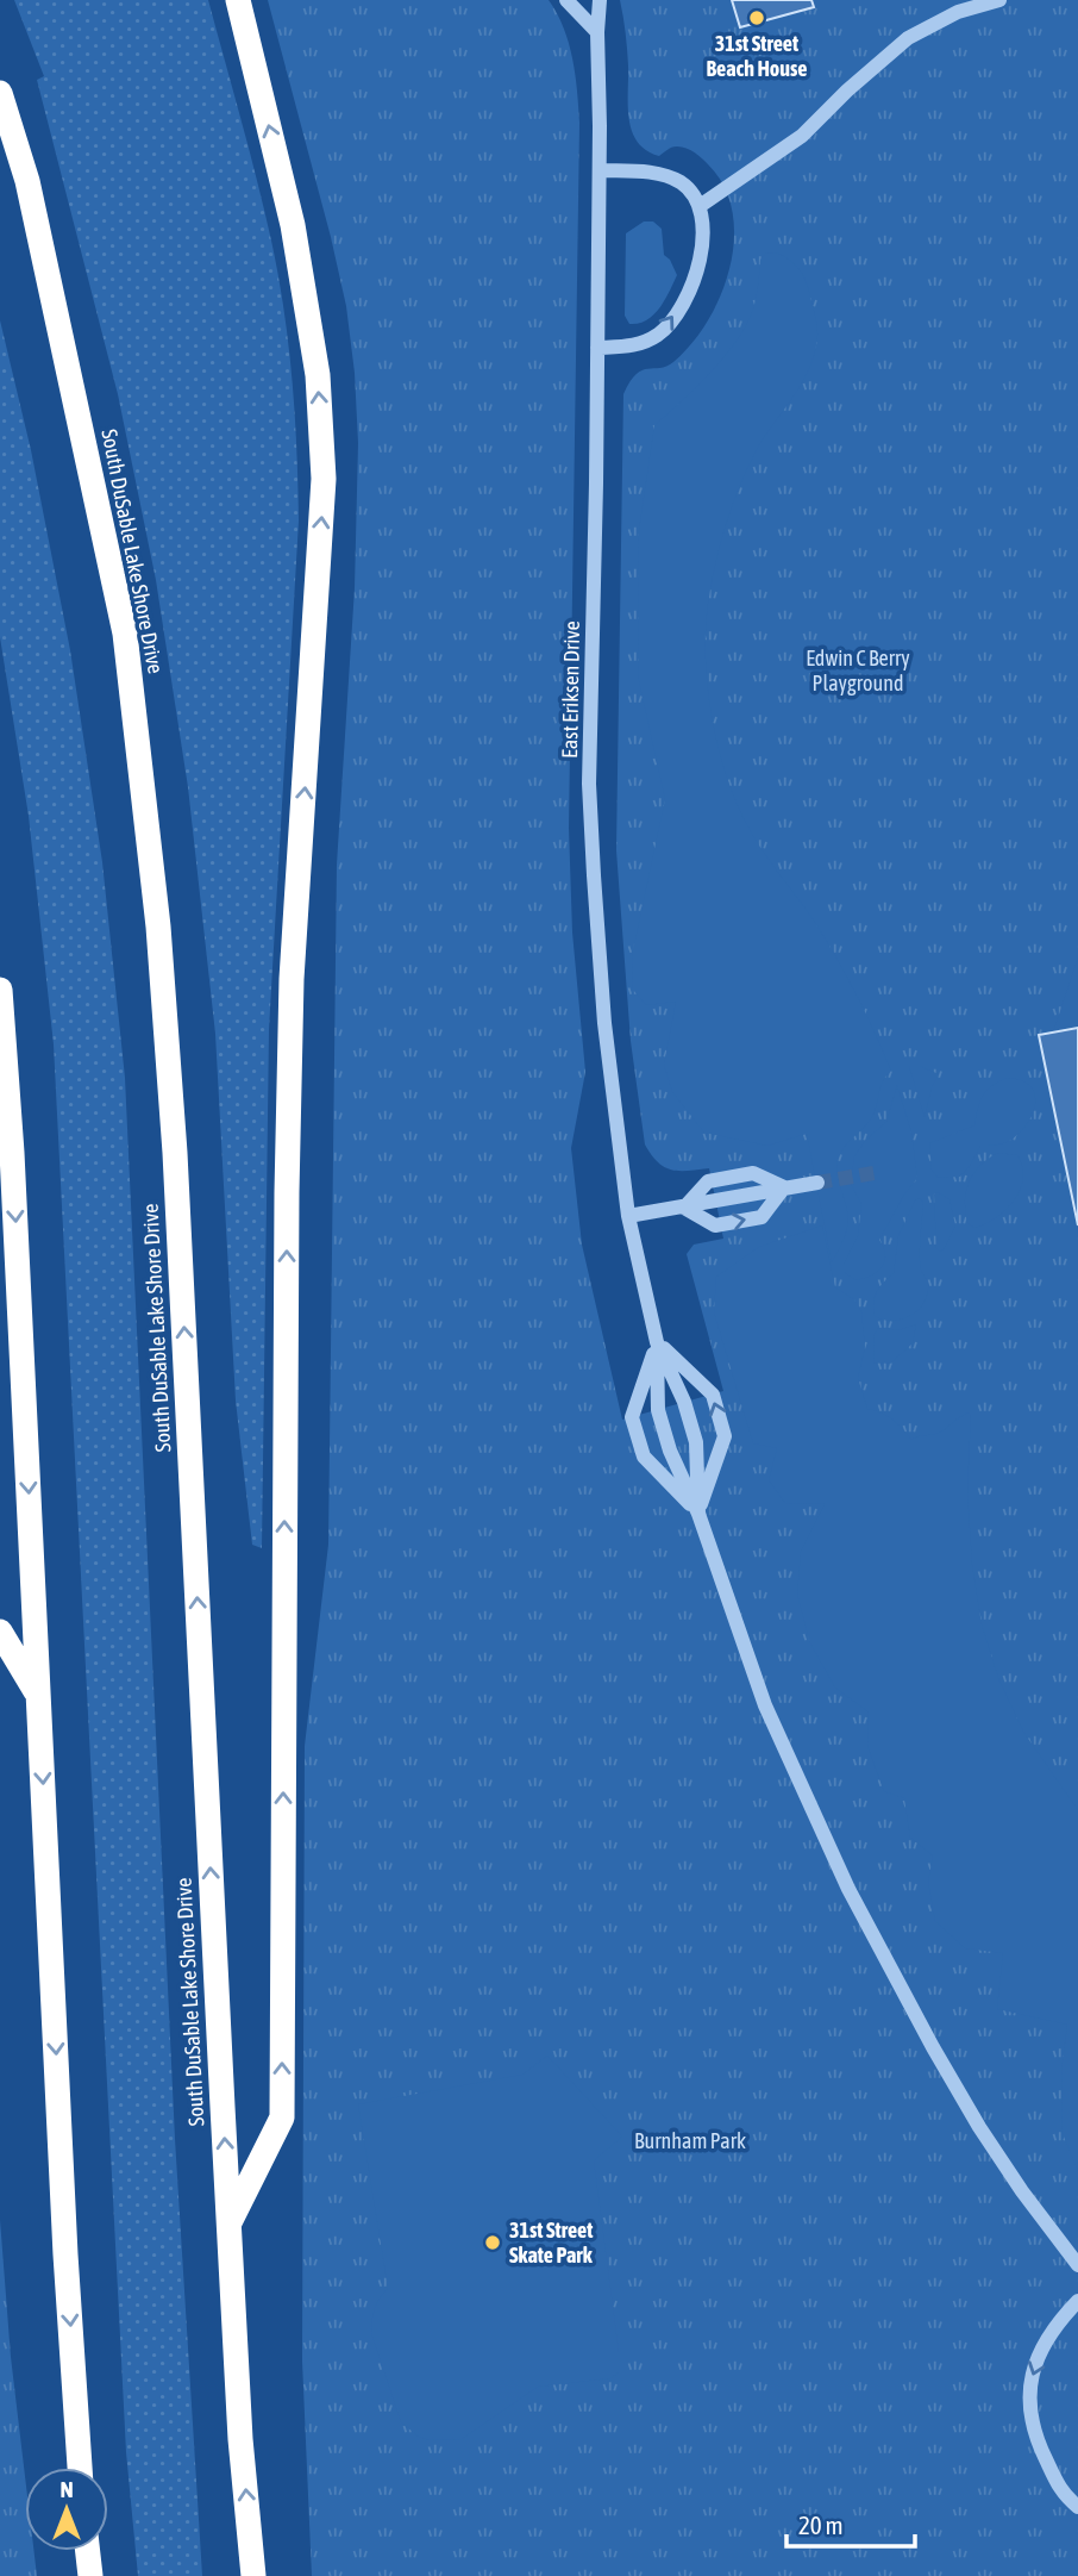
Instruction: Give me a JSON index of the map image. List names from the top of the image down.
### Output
{
  "streets": {
    "highway": ["South DuSable Lake Shore Drive"],
    "street": ["East Eriksen Drive"]
  },
  "parks": ["Edwin C Berry Playground", "Burnham Park"],
  "places": ["31st Street Beach House", "31st Street Skate Park"],
  "scale_bar": "20 m",
  "north": "top"
}
